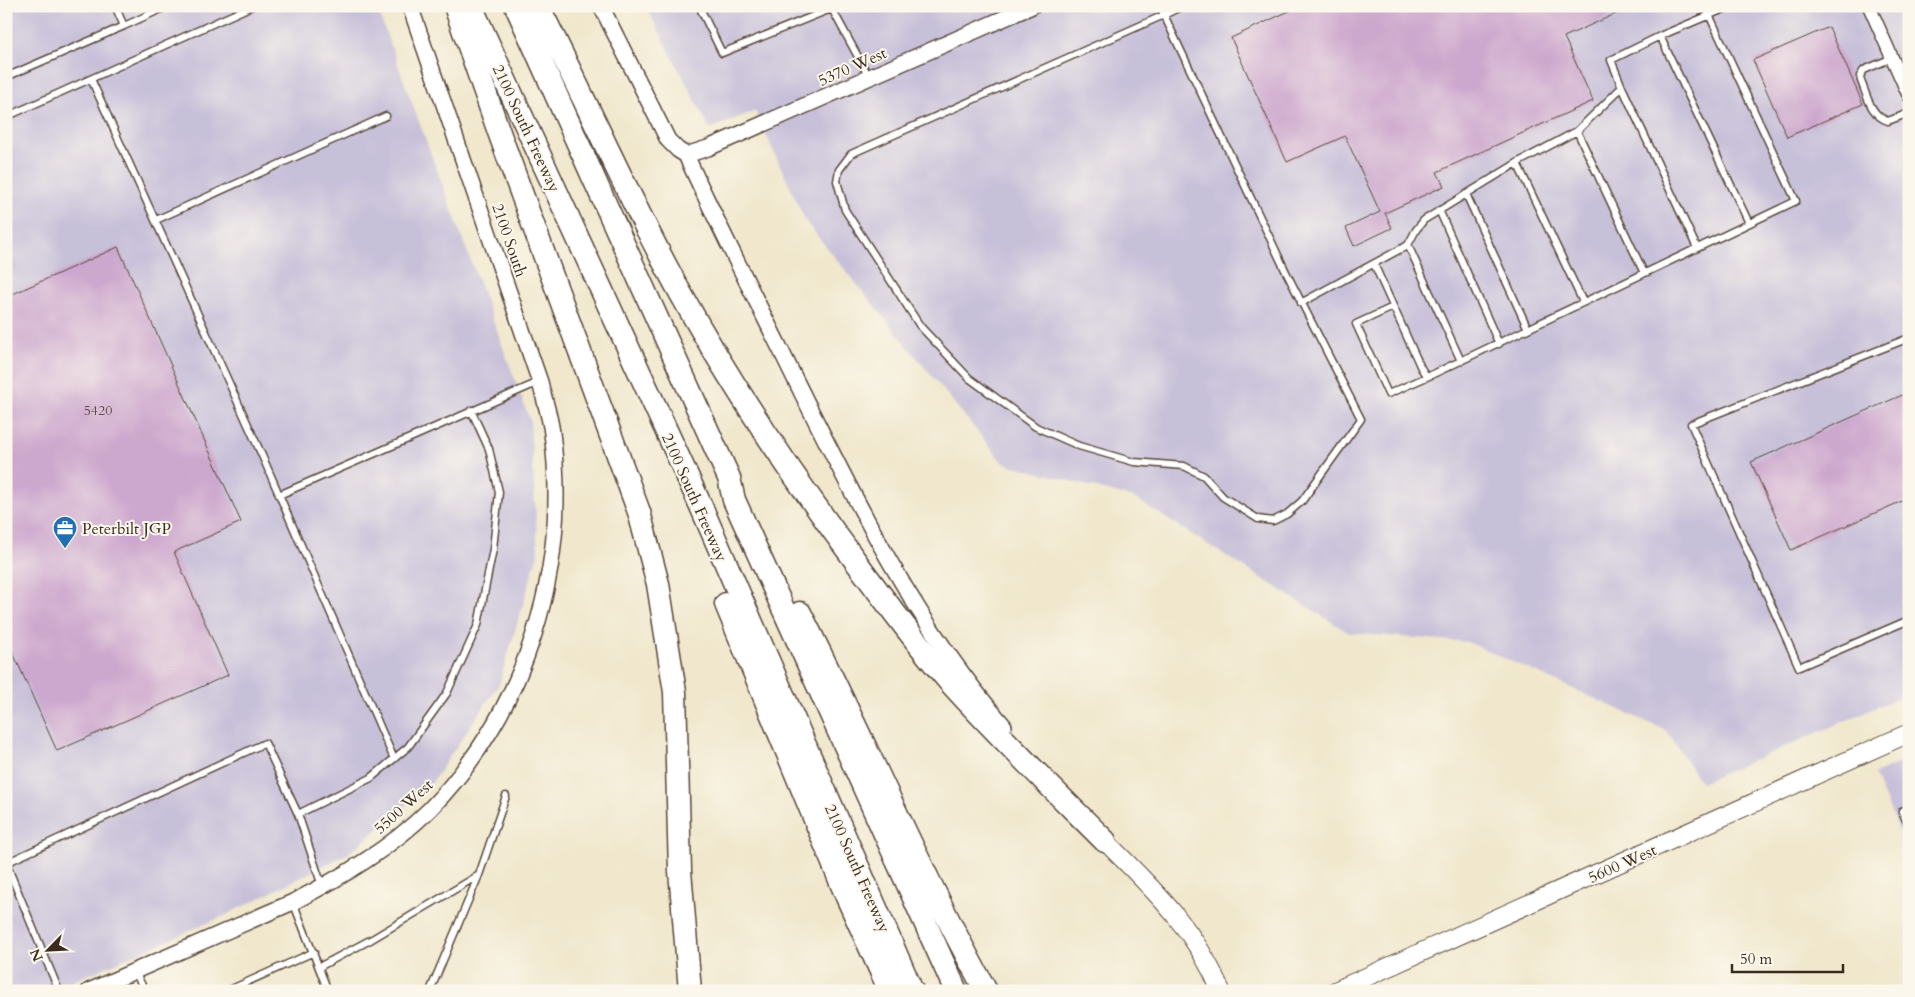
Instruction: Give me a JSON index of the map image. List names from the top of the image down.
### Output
{
  "streets": {
    "highway": ["2100 South Freeway"],
    "main road": ["5600 West"],
    "street": ["5370 West", "2100 South", "5500 West"]
  },
  "crossings": [
    ["2100 South", "5500 West"]
  ],
  "places": {
    "office": ["Peterbilt JGP"]
  },
  "house_numbers": ["5420"],
  "scale_bar": "50 m",
  "north": "bottom left"
}
